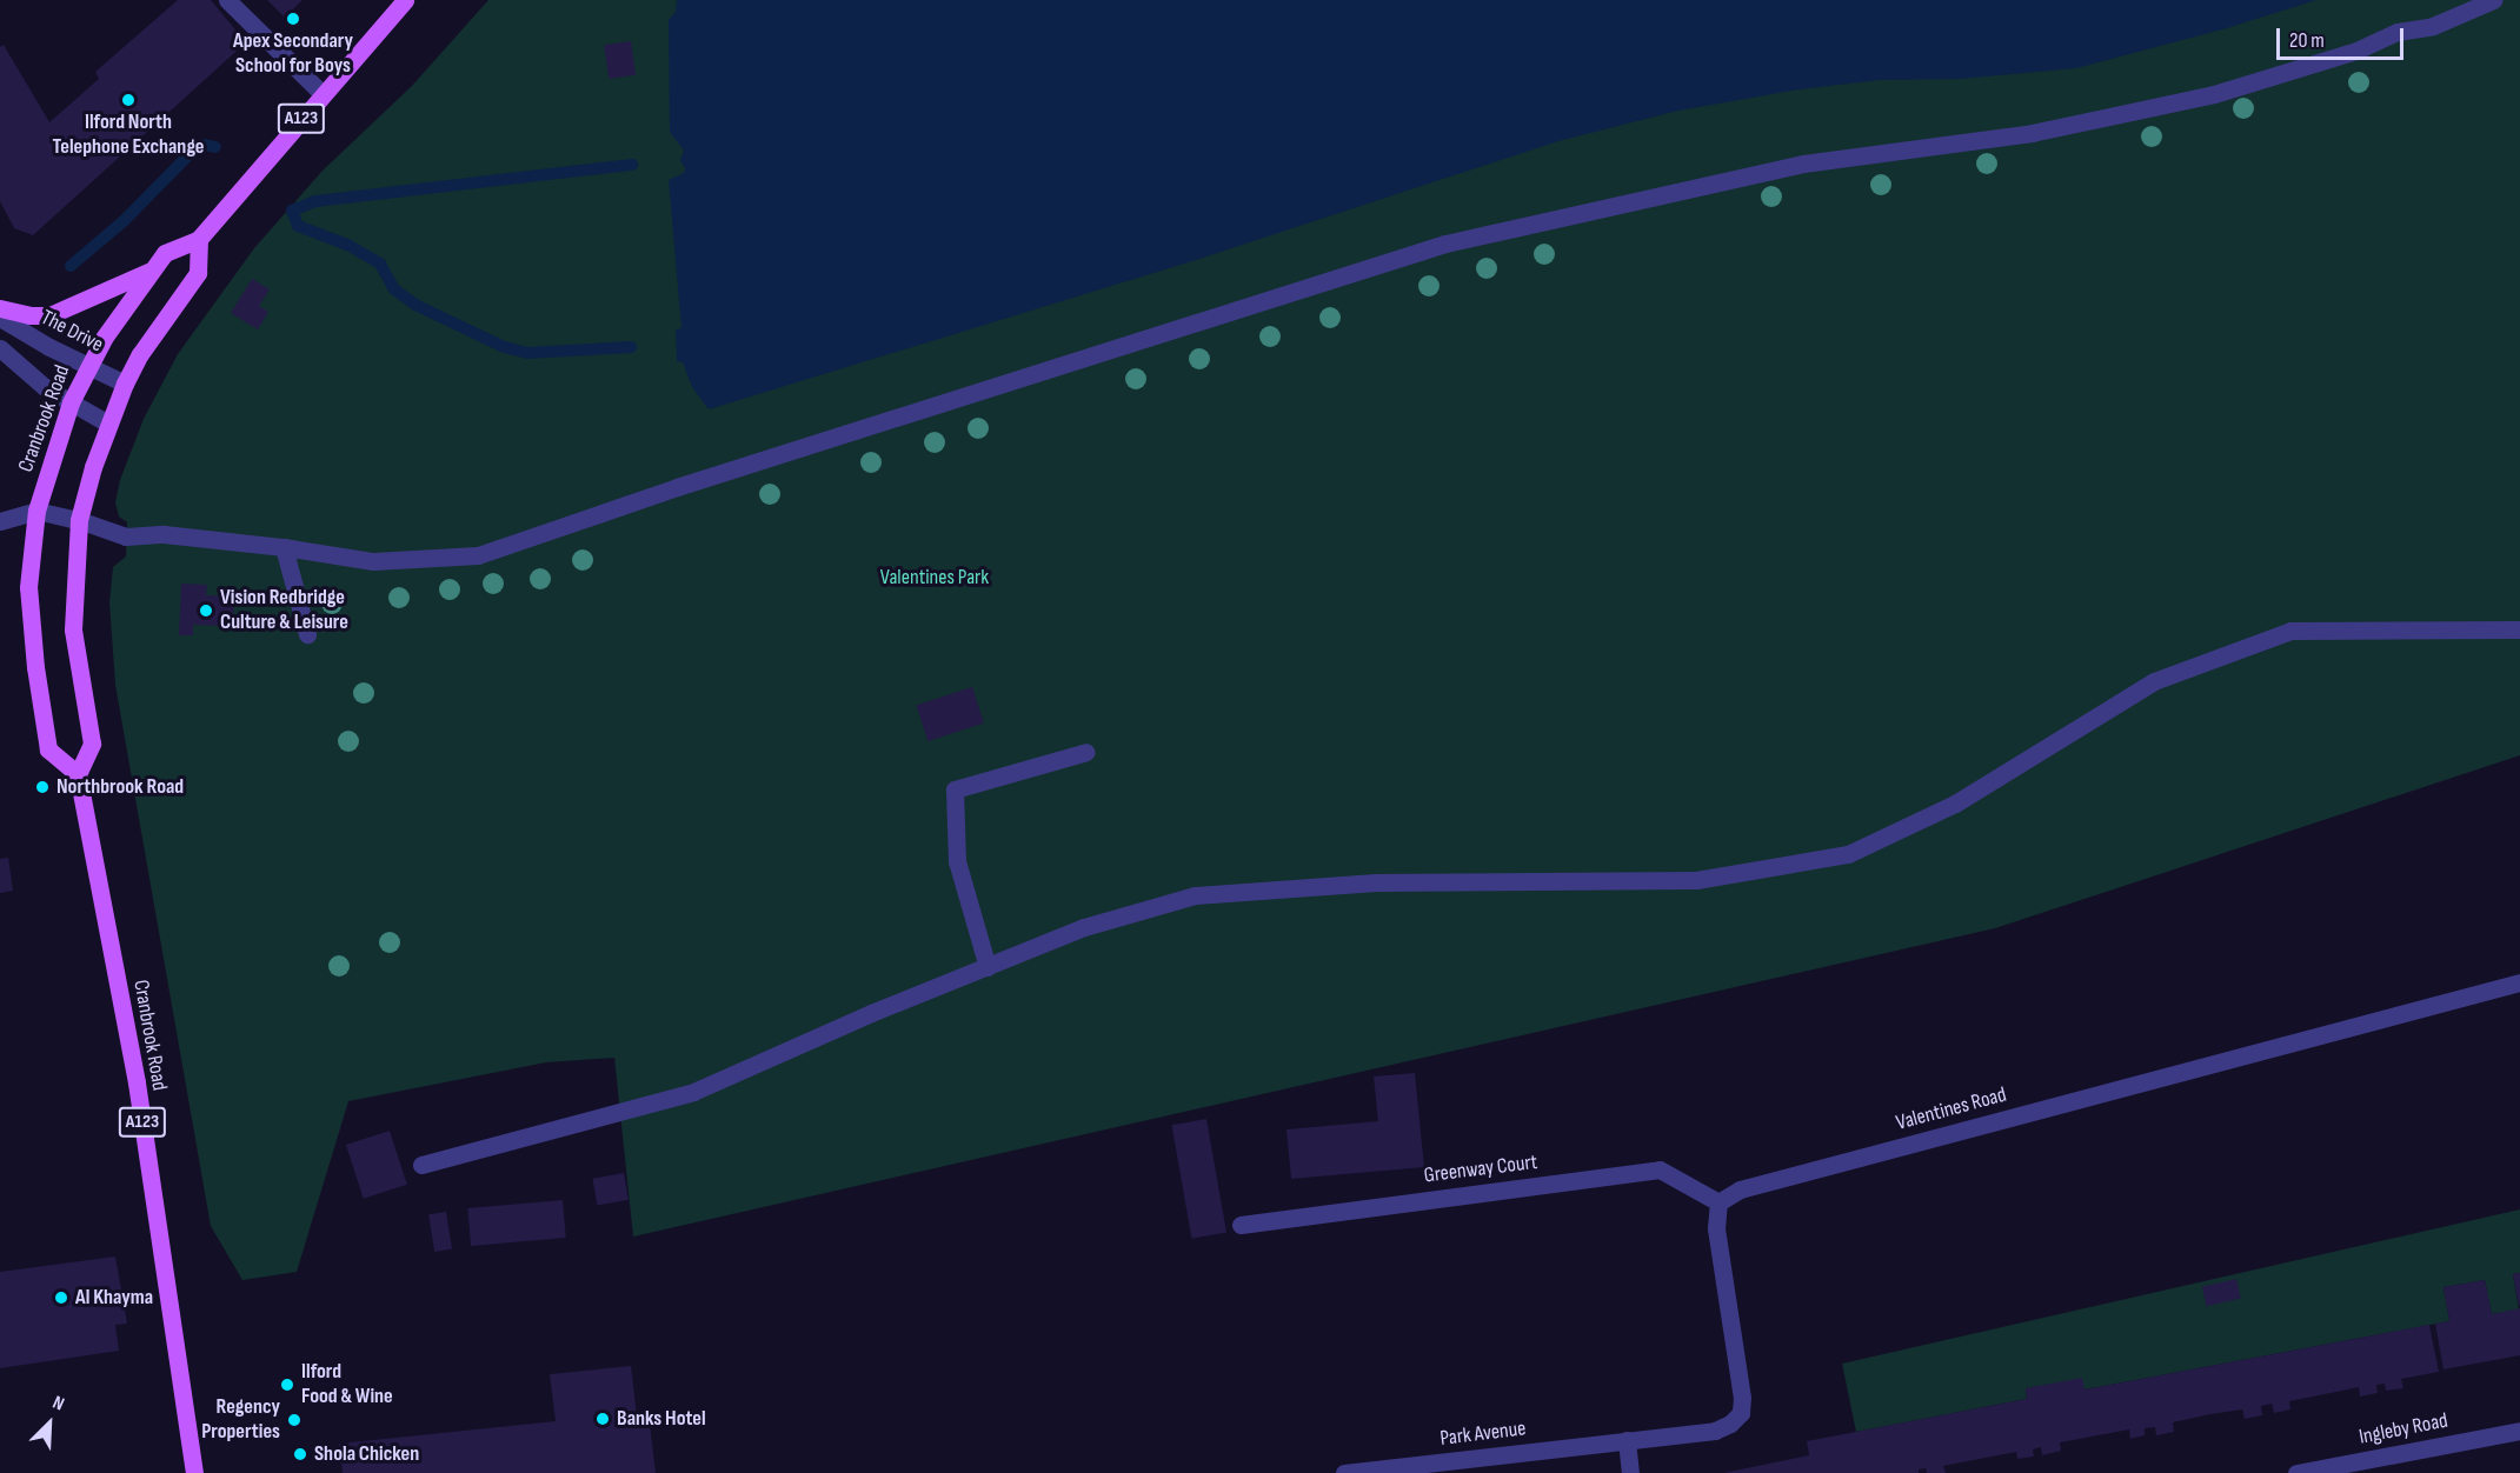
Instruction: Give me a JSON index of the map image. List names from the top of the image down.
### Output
{
  "streets": {
    "main road": ["A123", "Cranbrook Road"],
    "street": [
      "The Drive",
      "Valentines Road",
      "Greenway Court",
      "Ingleby Road",
      "Park Avenue"
    ]
  },
  "crossings": [
    ["The Drive", "Cranbrook Road"],
    ["Valentines Road", "Greenway Court"]
  ],
  "parks": ["Valentines Park"],
  "places": [
    "Apex Secondary School for Boys",
    "Ilford North Telephone Exchange",
    "Vision Redbridge Culture & Leisure",
    "Northbrook Road",
    "Al Khayma",
    "Ilford Food & Wine",
    "Banks Hotel",
    "Regency Properties",
    "Shola Chicken"
  ],
  "scale_bar": "20 m",
  "north": "top right"
}
